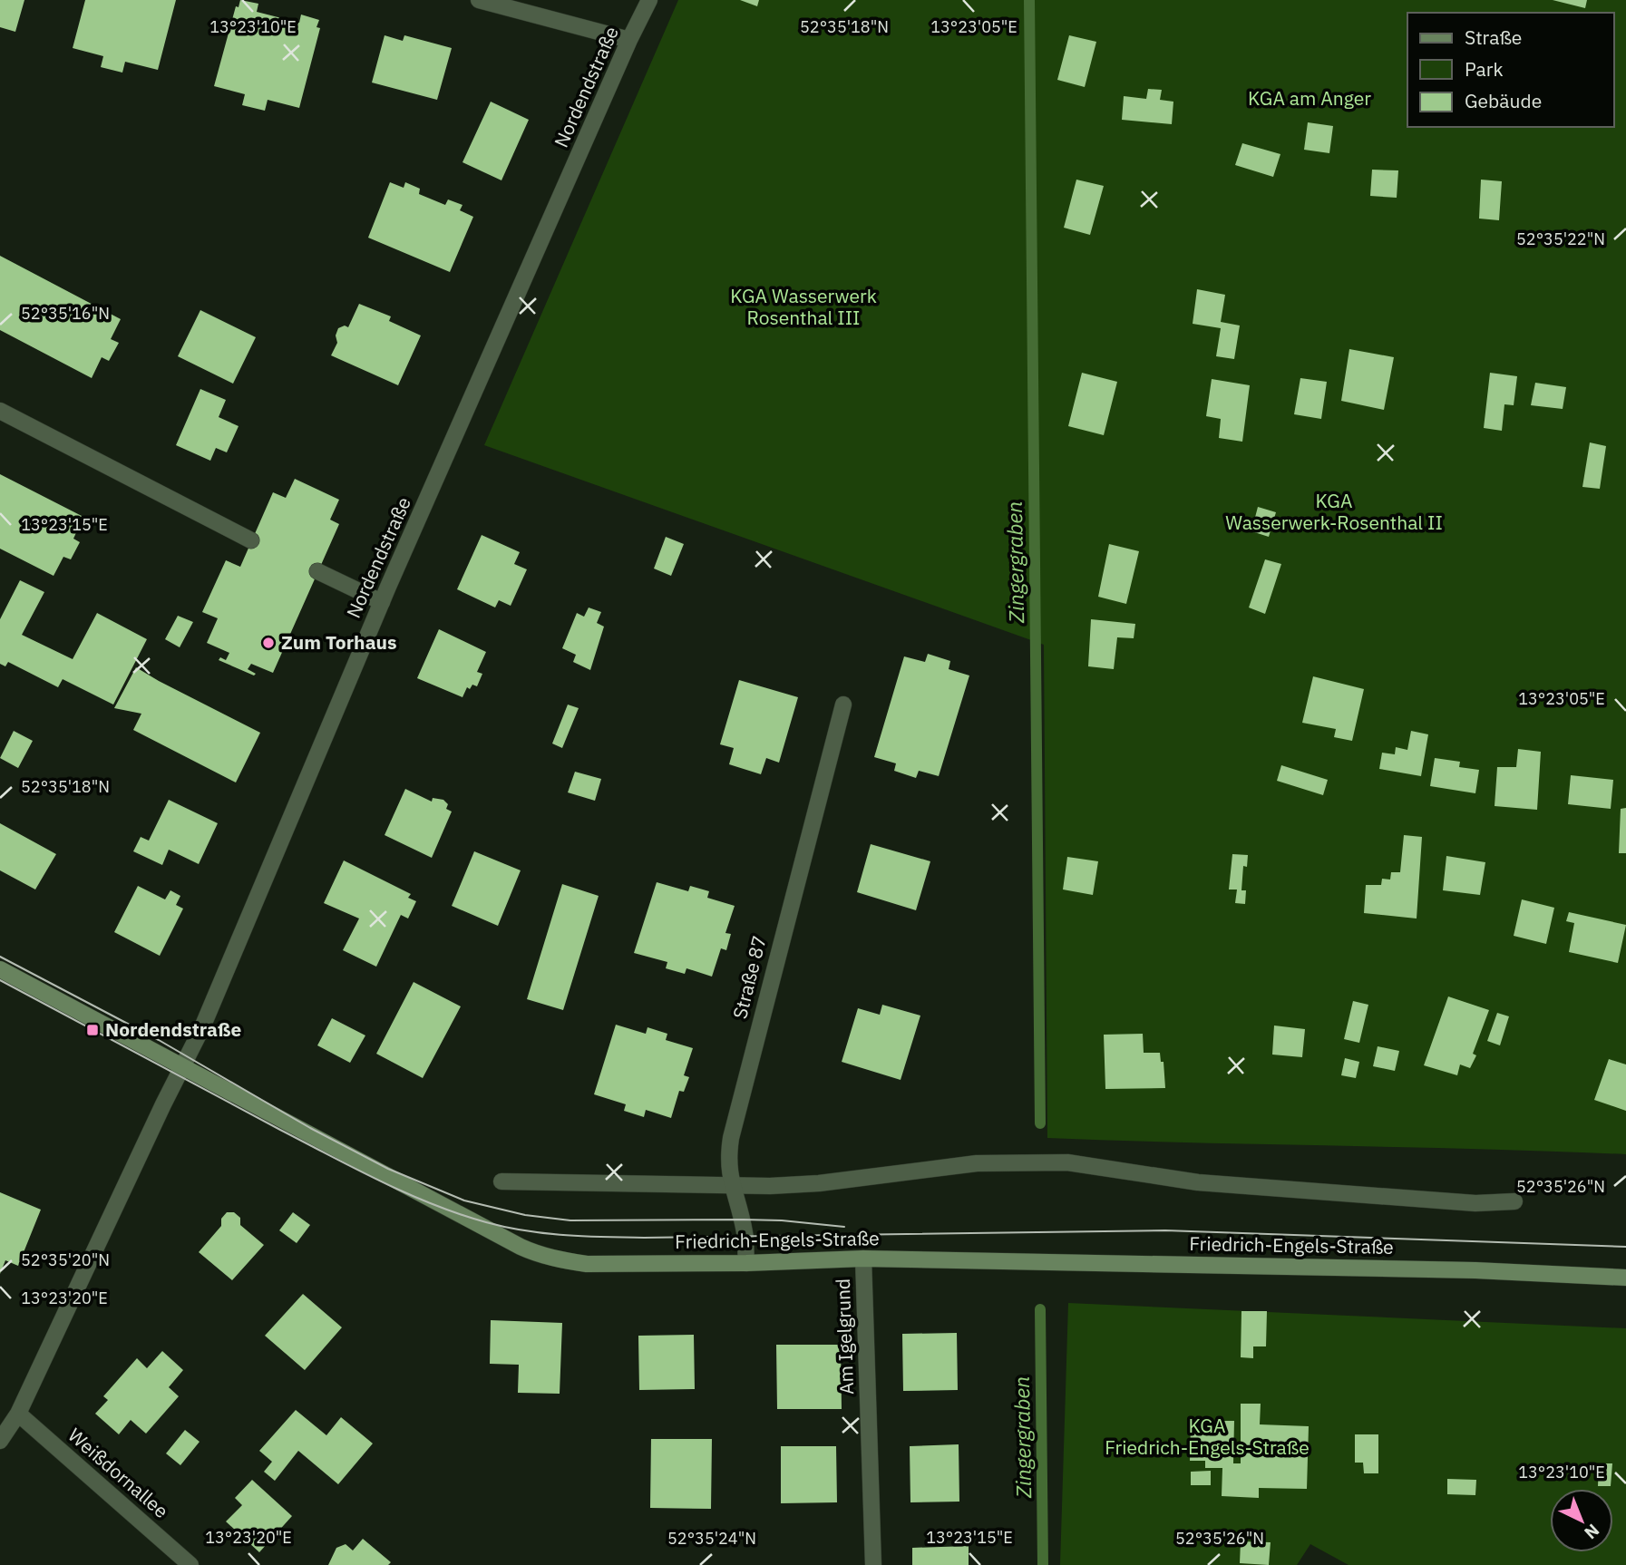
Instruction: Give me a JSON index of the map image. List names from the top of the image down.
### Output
{
  "streets": {
    "main road": ["Friedrich-Engels-Straße"],
    "street": [
      "Nordendstraße",
      "Straße 87",
      "Am Igelgrund",
      "Weißdornallee"
    ]
  },
  "crossings": [
    ["Nordendstraße", "Friedrich-Engels-Straße"],
    ["Nordendstraße", "Weißdornallee"],
    ["Straße 87", "Friedrich-Engels-Straße"],
    ["Friedrich-Engels-Straße", "Am Igelgrund"]
  ],
  "water": ["Zingergraben"],
  "parks": [
    "KGA am Anger",
    "KGA Wasserwerk Rosenthal III",
    "KGA Wasserwerk-Rosenthal II",
    "KGA Friedrich-Engels-Straße"
  ],
  "places": {
    "other": ["Zum Torhaus"],
    "transit": ["Nordendstraße"]
  },
  "legend": ["Straße", "Park", "Gebäude"],
  "north": "bottom right",
  "coordinates": [
    "52°35'18\"N",
    "13°23'10\"E",
    "13°23'05\"E",
    "52°35'22\"N",
    "52°35'16\"N",
    "13°23'15\"E",
    "52°35'26\"N",
    "52°35'20\"N",
    "13°23'20\"E",
    "52°35'24\"N"
  ]
}
